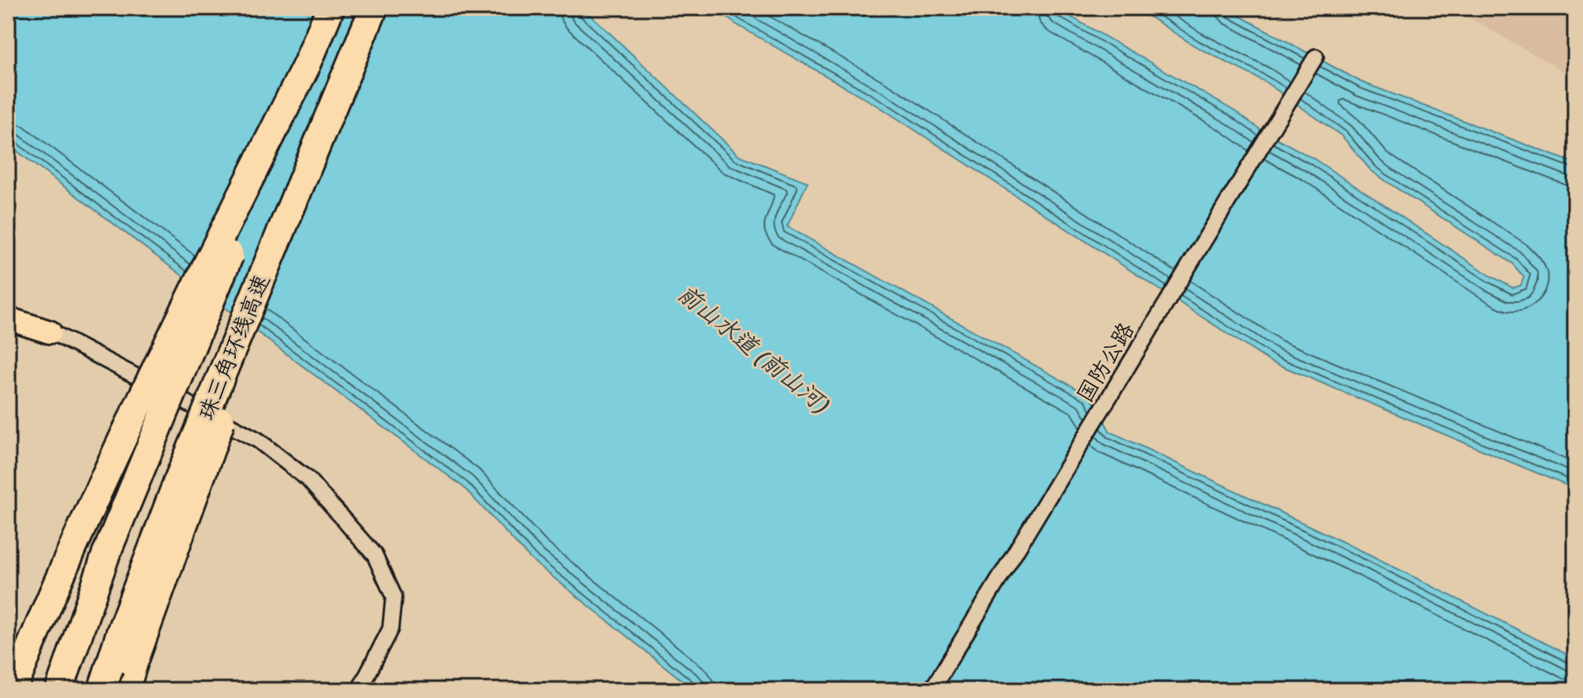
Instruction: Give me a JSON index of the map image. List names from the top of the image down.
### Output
{
  "streets": {
    "highway": ["珠三角环线高速"],
    "street": ["国防公路"]
  },
  "water": ["前山水道 (前山河)"]
}
